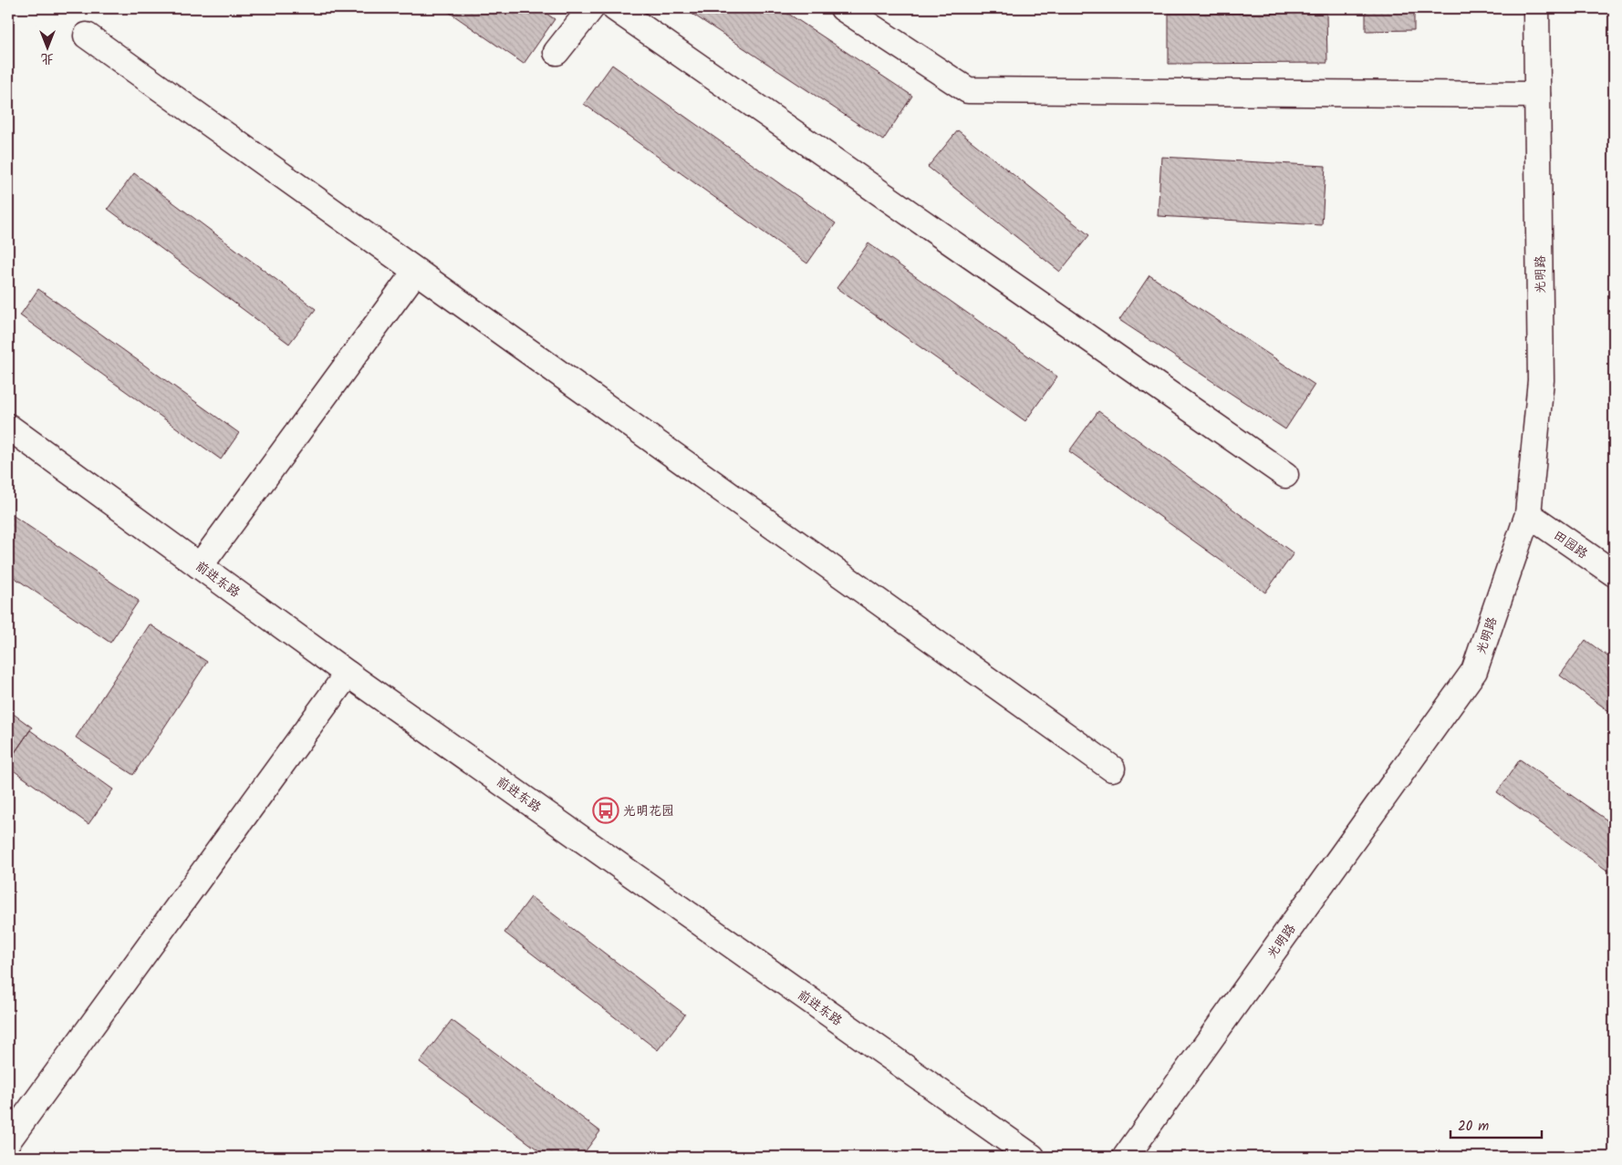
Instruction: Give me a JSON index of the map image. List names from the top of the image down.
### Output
{
  "streets": {
    "street": ["光明路", "田园路", "前进东路"]
  },
  "crossings": [
    ["光明路", "田园路"]
  ],
  "places": {
    "bus stop": ["光明花园"]
  },
  "scale_bar": "20 m",
  "north": "bottom"
}
